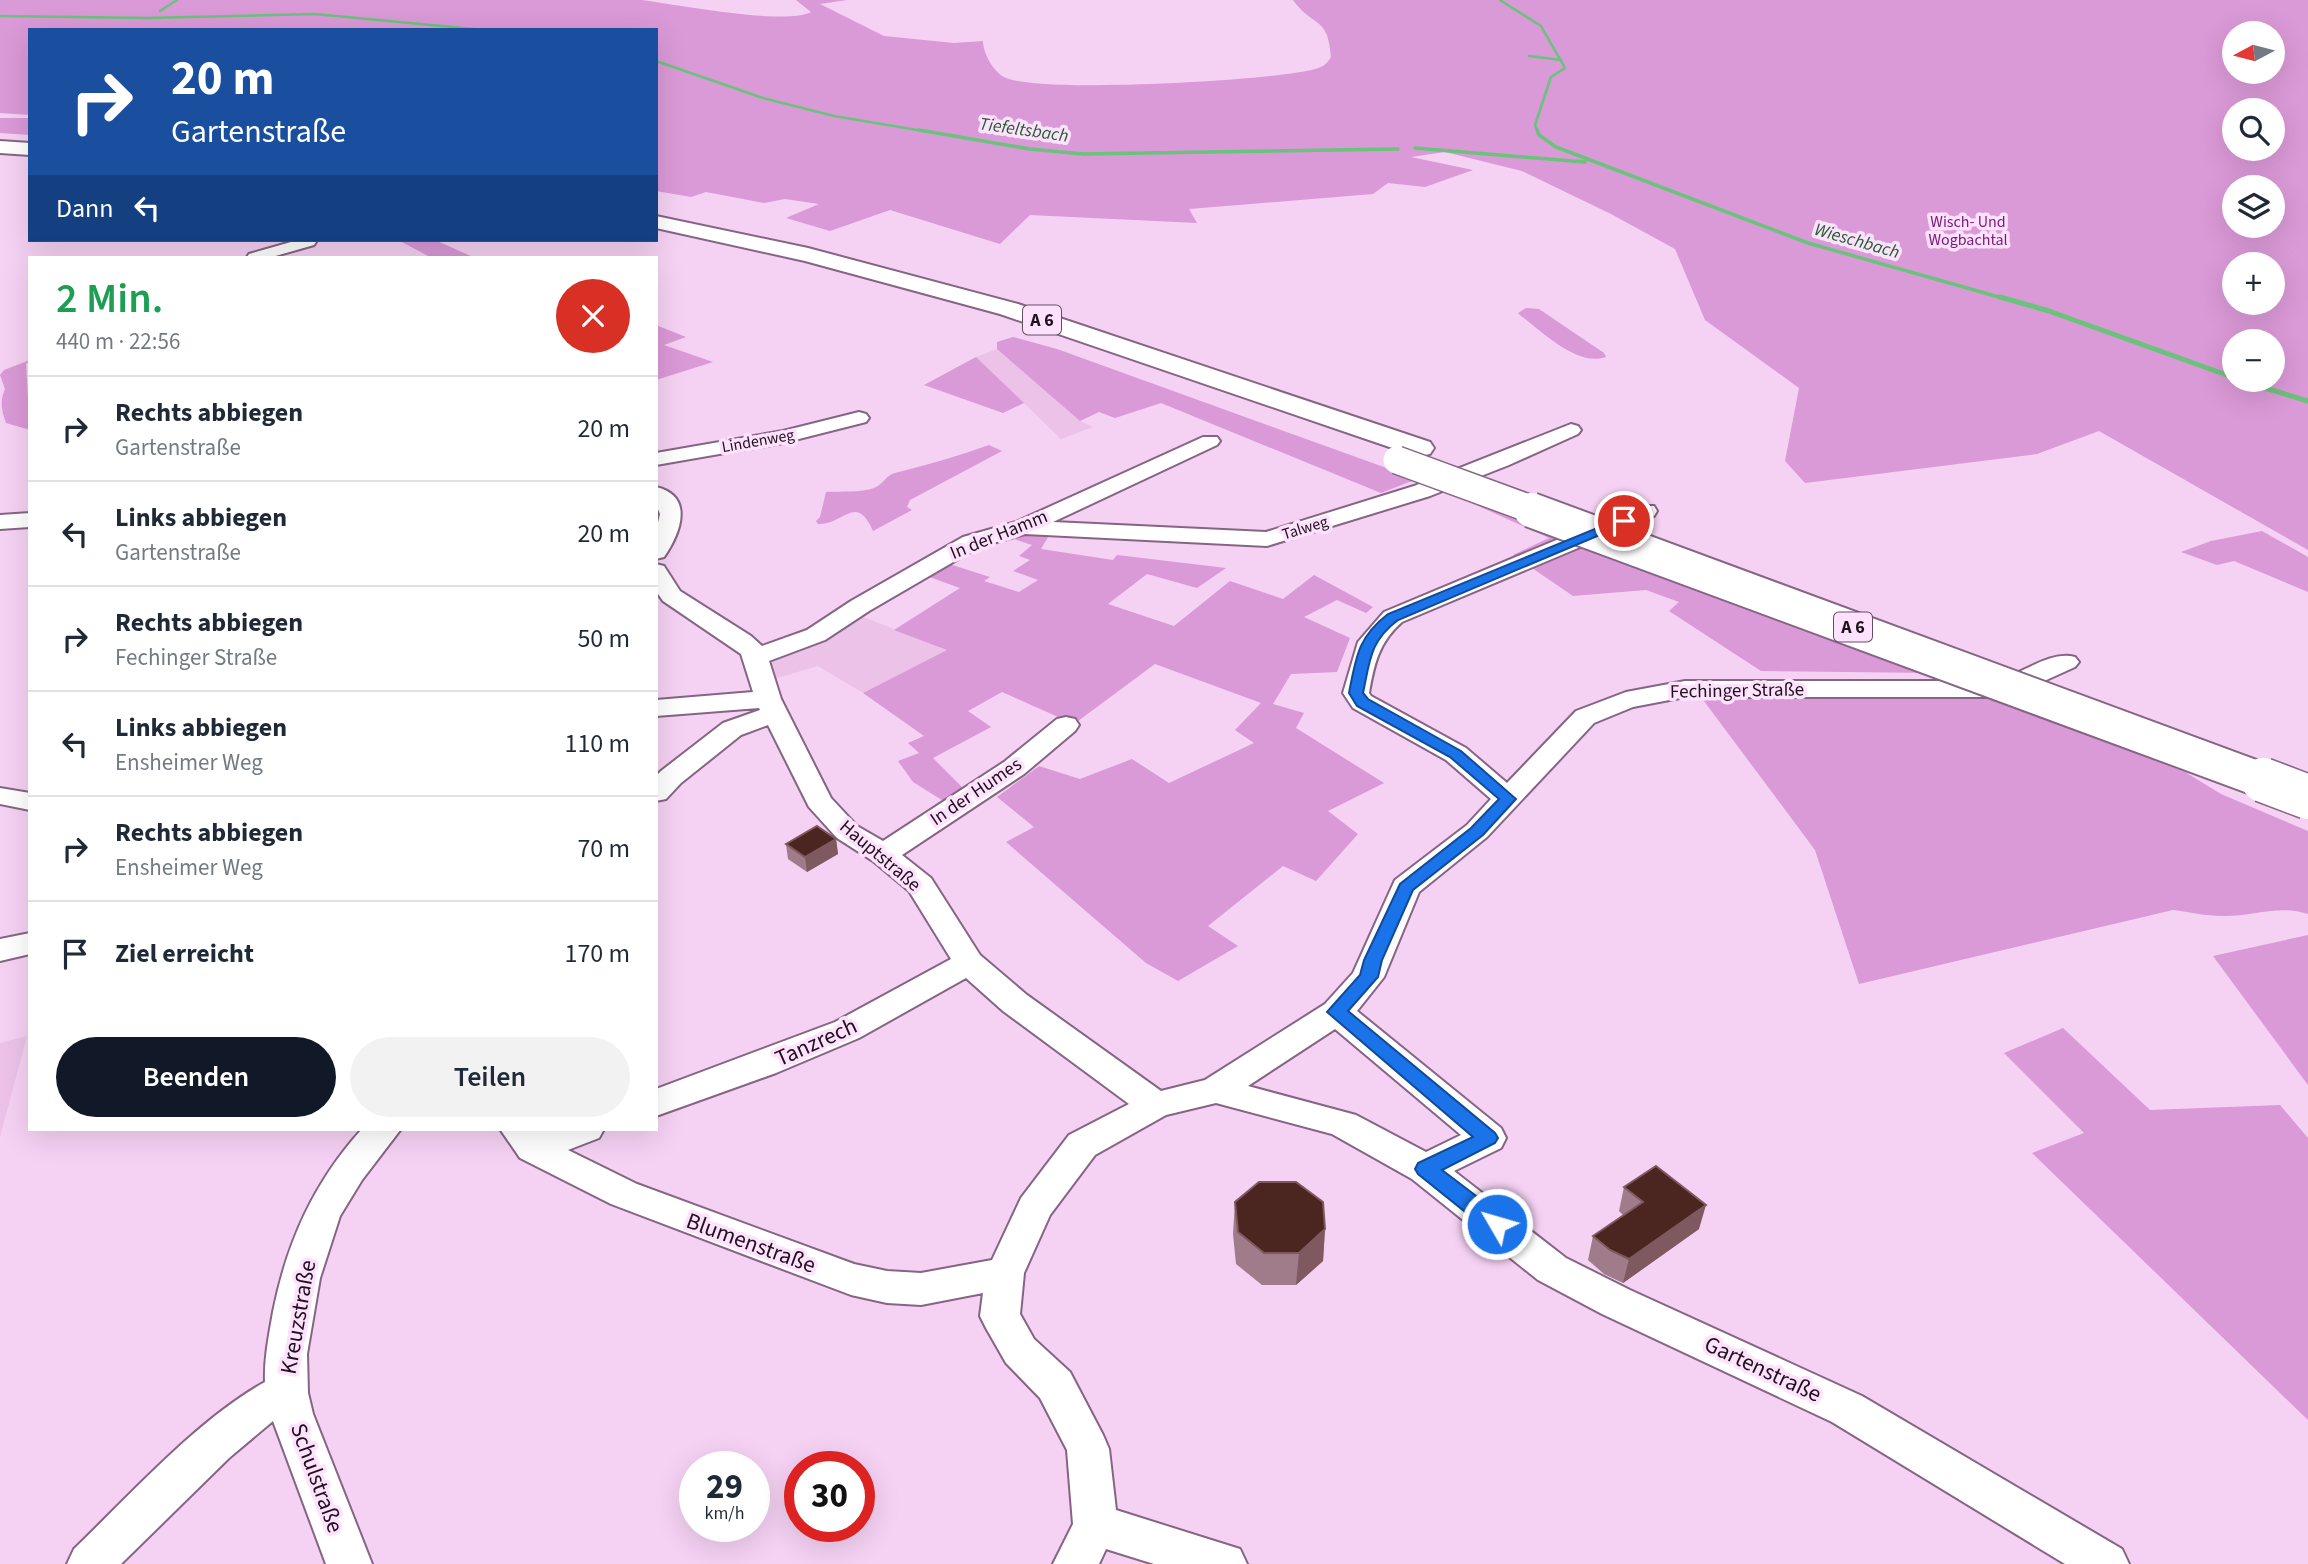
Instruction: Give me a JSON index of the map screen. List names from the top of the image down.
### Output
{
  "streets": {
    "highway": ["A 6"],
    "street": [
      "Lindenweg",
      "Talweg",
      "In der Hamm",
      "Fechinger Straße",
      "In der Humes",
      "Hauptstraße",
      "Tanzrech",
      "Blumenstraße",
      "Kreuzstraße",
      "Gartenstraße",
      "Schulstraße"
    ]
  },
  "crossings": [
    ["Talweg", "In der Hamm"],
    ["In der Hamm", "Hauptstraße"],
    ["Fechinger Straße", "Hauptstraße"],
    ["Fechinger Straße", "Blumenstraße"],
    ["Fechinger Straße", "Gartenstraße"],
    ["In der Humes", "Hauptstraße"],
    ["Hauptstraße", "Tanzrech"],
    ["Kreuzstraße", "Schulstraße"]
  ],
  "water": ["Tiefeltsbach", "Wieschbach"],
  "parks": ["Wisch- Und Wogbachtal"],
  "north": "left",
  "page": {
    "map_buttons": ["+", "−"],
    "turn": ["20 m", "Gartenstraße"],
    "then": "Dann",
    "heading": ["2 Min.", "440 m · 22:56"],
    "list": [
      {
        "name": "Rechts abbiegen",
        "note": "Gartenstraße",
        "value": "20 m"
      },
      {
        "name": "Links abbiegen",
        "note": "Gartenstraße",
        "value": "20 m"
      },
      {
        "name": "Rechts abbiegen",
        "note": "Fechinger Straße",
        "value": "50 m"
      },
      {
        "name": "Links abbiegen",
        "note": "Ensheimer Weg",
        "value": "110 m"
      },
      {
        "name": "Rechts abbiegen",
        "note": "Ensheimer Weg",
        "value": "70 m"
      },
      {
        "name": "Ziel erreicht",
        "value": "170 m"
      }
    ],
    "buttons": ["Beenden", "Teilen"],
    "speed": "29 km/h",
    "limit": "30"
  }
}
